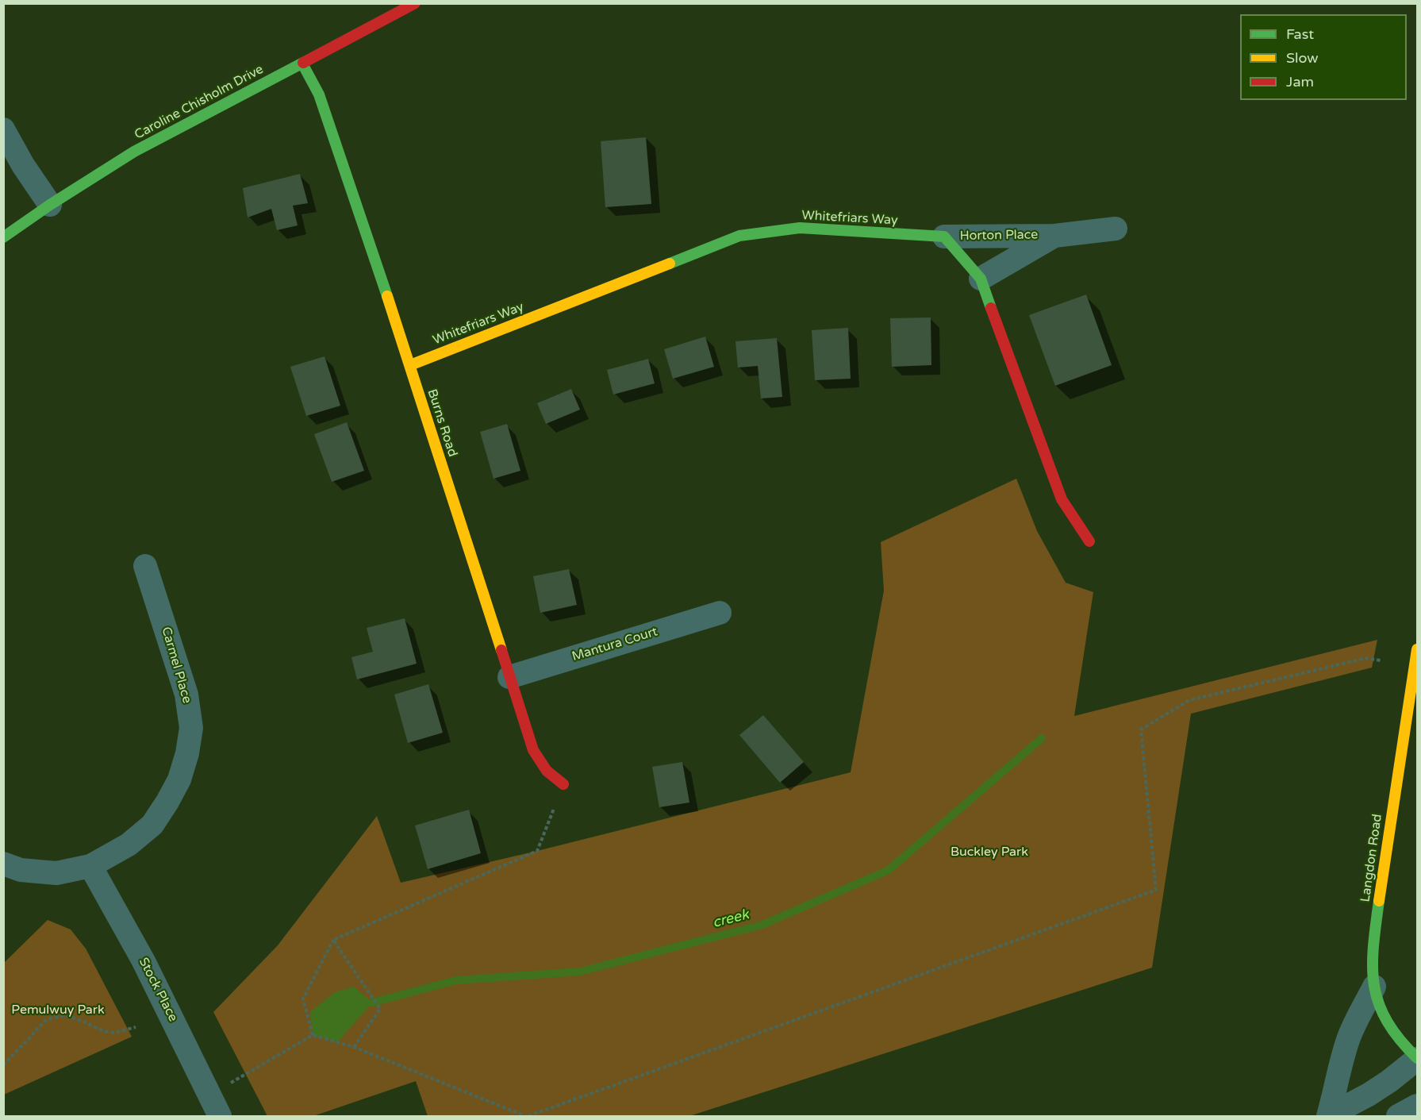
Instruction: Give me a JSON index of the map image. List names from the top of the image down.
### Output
{
  "streets": {
    "street": [
      "Caroline Chisholm Drive",
      "Whitefriars Way",
      "Horton Place",
      "Burns Road",
      "Mantura Court",
      "Carmel Place",
      "Langdon Road",
      "Stock Place"
    ]
  },
  "crossings": [
    ["Caroline Chisholm Drive", "Burns Road"],
    ["Whitefriars Way", "Horton Place"],
    ["Whitefriars Way", "Burns Road"],
    ["Burns Road", "Mantura Court"],
    ["Carmel Place", "Stock Place"]
  ],
  "water": ["creek"],
  "parks": ["Buckley Park", "Pemulwuy Park"],
  "legend": ["Fast", "Slow", "Jam"]
}
